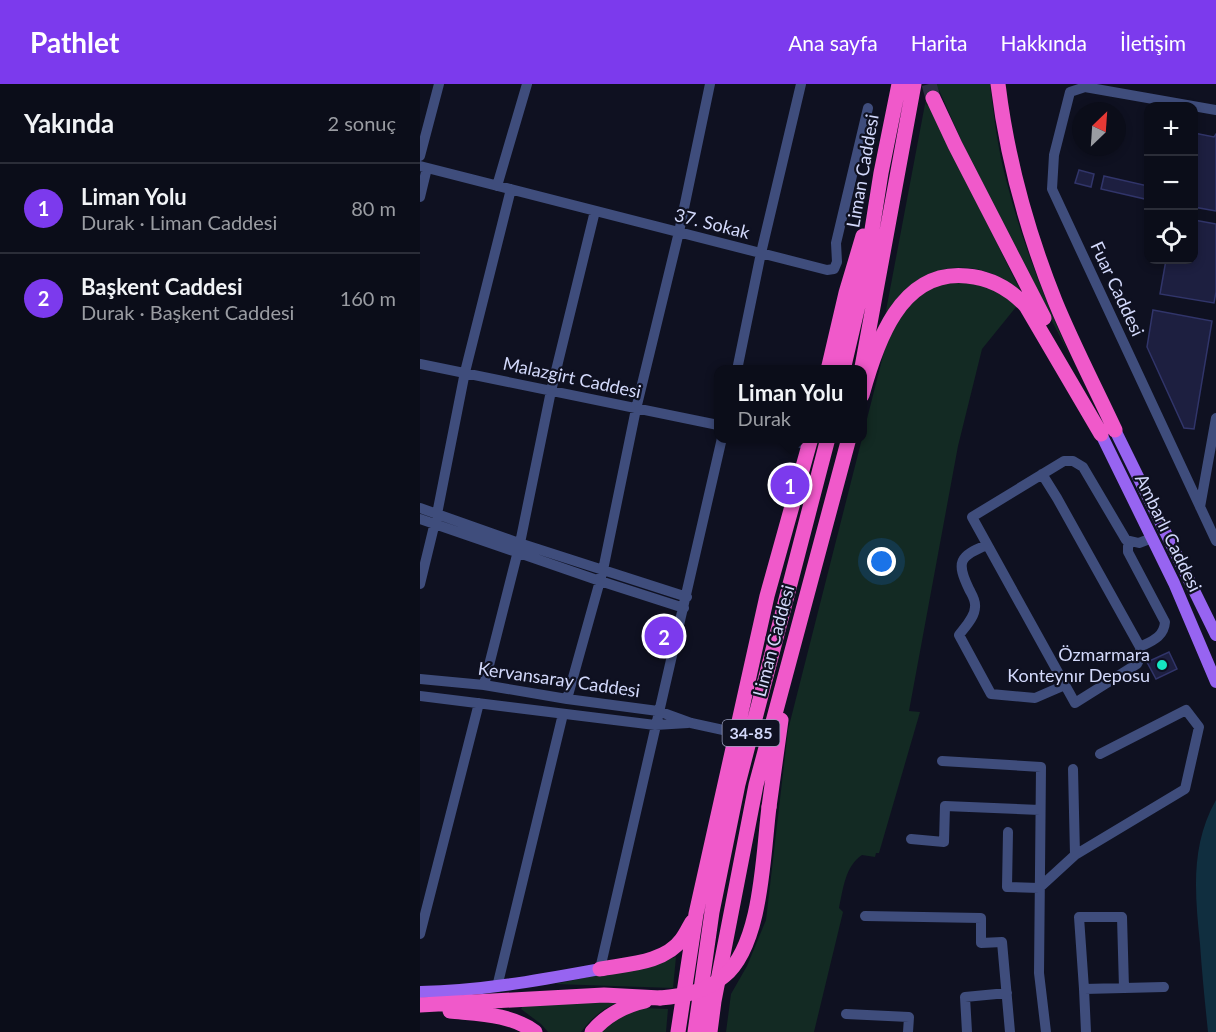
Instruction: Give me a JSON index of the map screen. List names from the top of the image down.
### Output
{
  "streets": {
    "highway": ["Liman Caddesi", "34-85"],
    "main road": ["Ambarlı Caddesi"],
    "street": [
      "37. Sokak",
      "Fuar Caddesi",
      "Malazgirt Caddesi",
      "Kervansaray Caddesi"
    ]
  },
  "places": ["Özmarmara Konteynır Deposu"],
  "north": "top right",
  "page": {
    "header": "Pathlet",
    "nav": [
      "Ana sayfa",
      "Harita",
      "Hakkında",
      "İletişim"
    ],
    "heading": ["Yakında", "2 sonuç"],
    "map_buttons": ["+", "−"],
    "list": [
      {
        "mark": "1",
        "name": "Liman Yolu",
        "note": "Durak · Liman Caddesi",
        "value": "80 m"
      },
      {
        "mark": "2",
        "name": "Başkent Caddesi",
        "note": "Durak · Başkent Caddesi",
        "value": "160 m"
      }
    ],
    "popup": ["Liman Yolu", "Durak"],
    "pins": ["1", "2"]
  }
}
